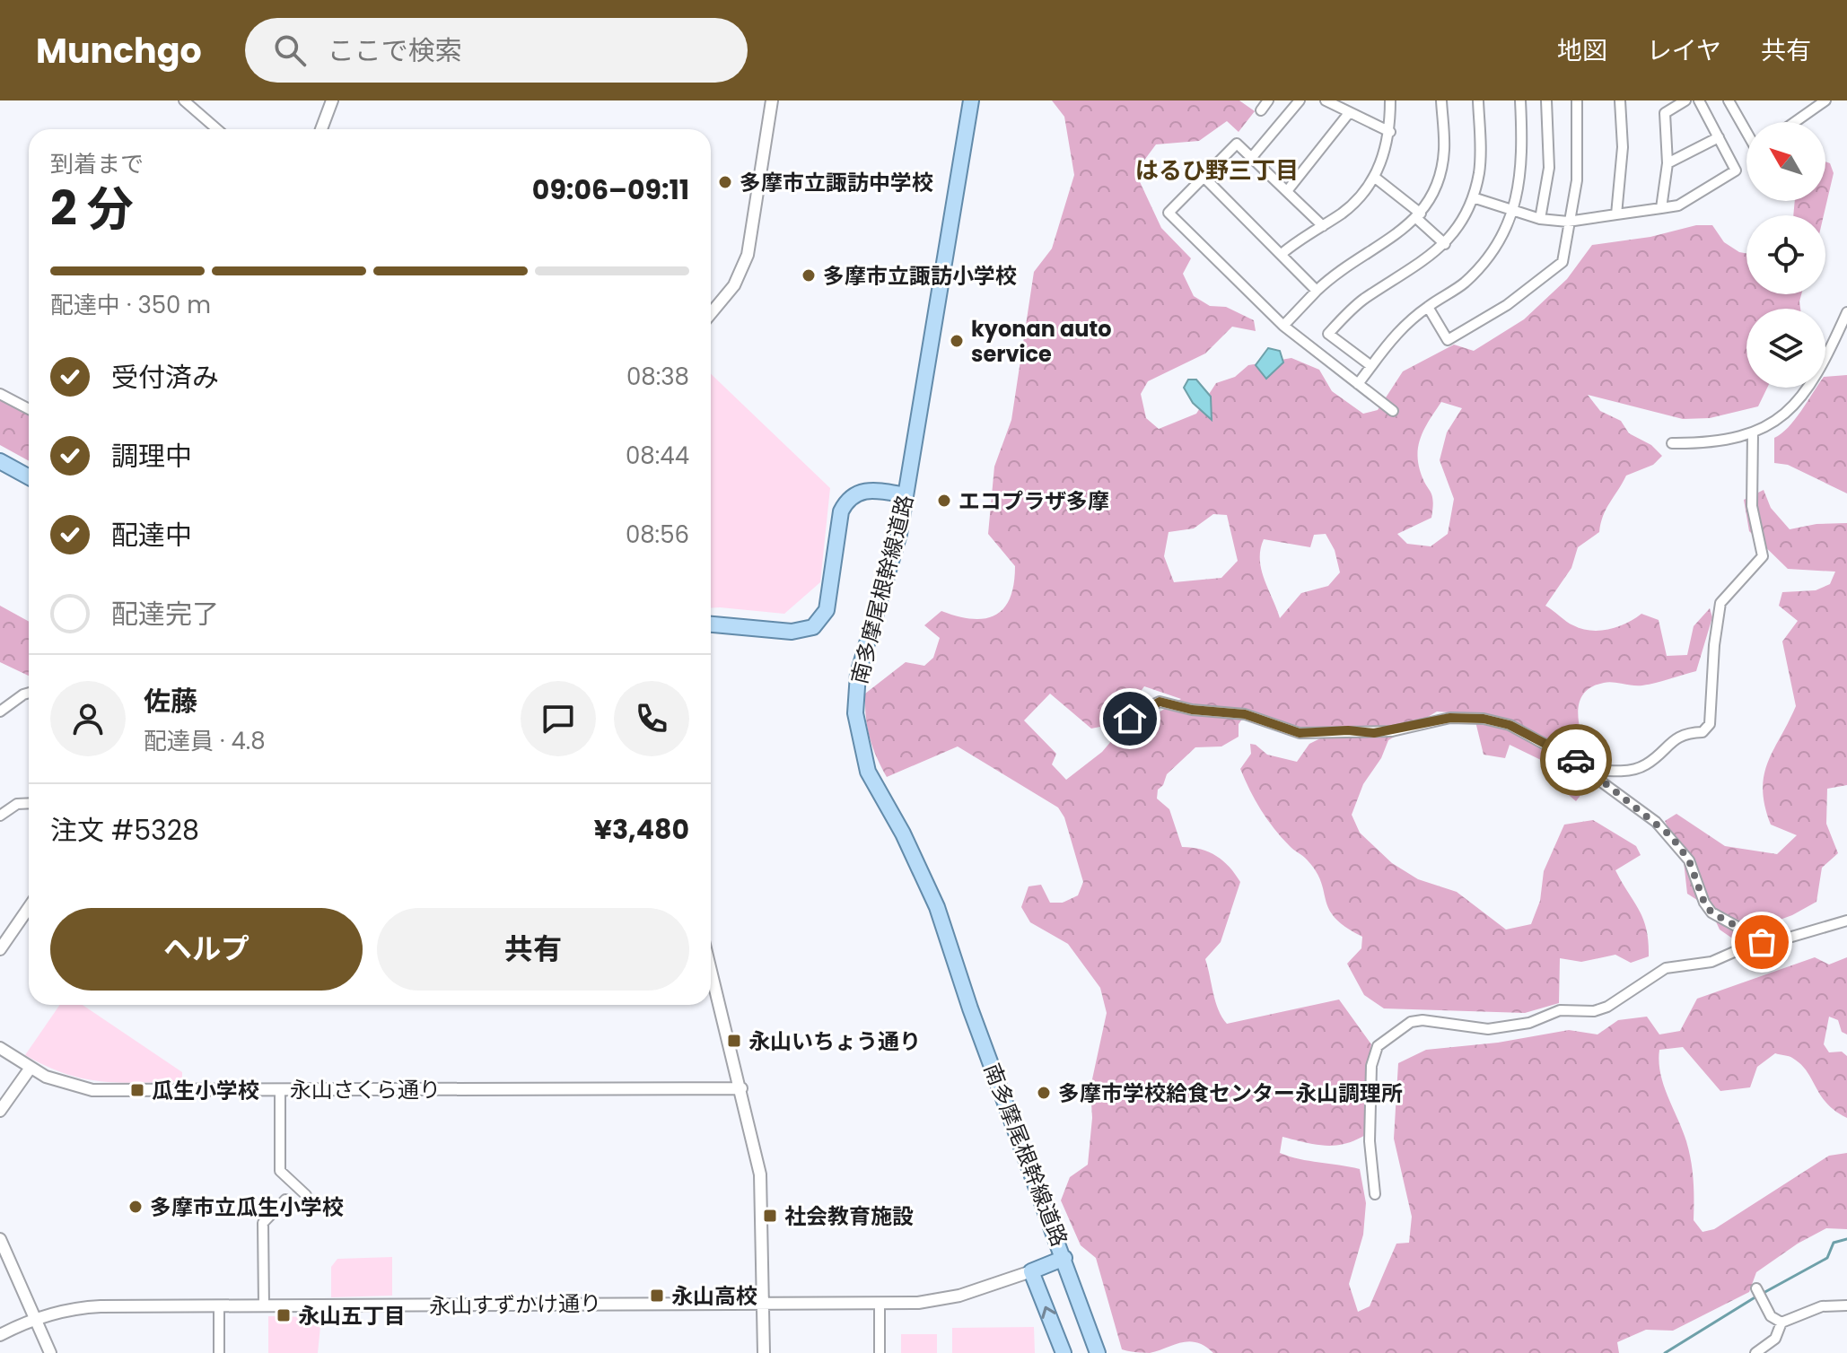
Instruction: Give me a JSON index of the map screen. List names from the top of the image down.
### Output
{
  "streets": {
    "main road": ["南多摩尾根幹線道路"],
    "street": ["永山さくら通り", "永山すずかけ通り"]
  },
  "crossings": [
    ["南多摩尾根幹線道路", "永山すずかけ通り"]
  ],
  "districts": ["はるひ野三丁目"],
  "places": {
    "other": [
      "多摩市立諏訪中学校",
      "多摩市立諏訪小学校",
      "kyonan auto service",
      "エコプラザ多摩",
      "多摩市学校給食センター永山調理所",
      "多摩市立瓜生小学校"
    ],
    "transit": [
      "永山いちょう通り",
      "瓜生小学校",
      "社会教育施設",
      "永山高校",
      "永山五丁目"
    ]
  },
  "north": "top left",
  "page": {
    "header": "Munchgo",
    "search": "ここで検索",
    "nav": ["地図", "レイヤ", "共有"],
    "heading": ["2 分", "到着まで", "09:06–09:11"],
    "panel": [
      "佐藤",
      "配達員 · 4.8",
      "注文 #5328",
      "¥3,480"
    ],
    "bar": "配達中 · 350 m",
    "list": [
      ["受付済み", "08:38"],
      ["調理中", "08:44"],
      ["配達中", "08:56"],
      "配達完了"
    ],
    "buttons": ["ヘルプ", "共有"]
  }
}
